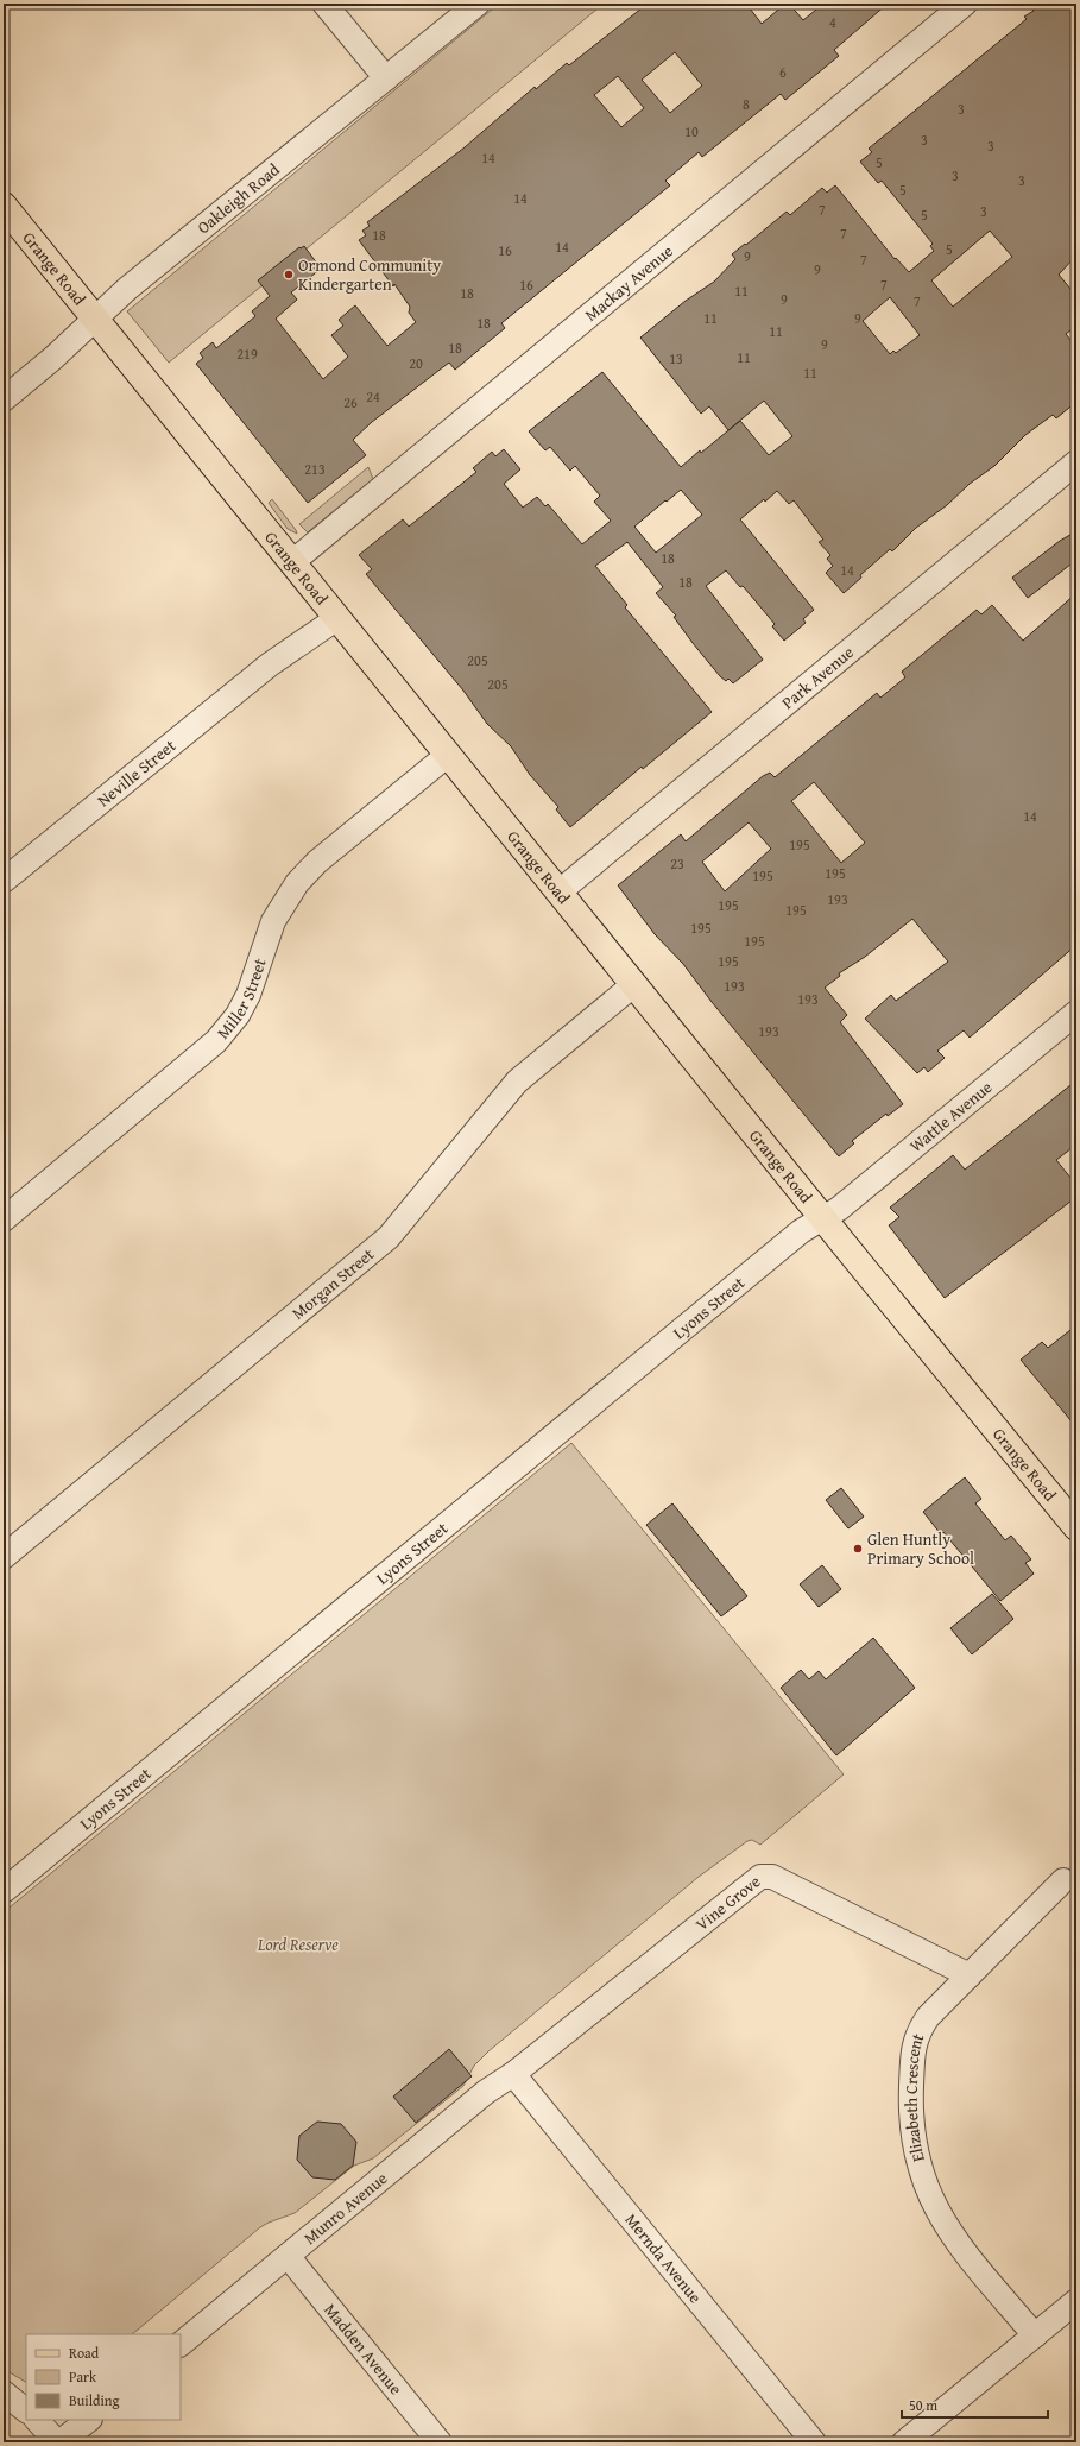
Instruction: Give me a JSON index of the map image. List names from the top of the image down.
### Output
{
  "streets": {
    "main road": ["Grange Road"],
    "street": [
      "Oakleigh Road",
      "Mackay Avenue",
      "Park Avenue",
      "Neville Street",
      "Miller Street",
      "Wattle Avenue",
      "Morgan Street",
      "Lyons Street",
      "Vine Grove",
      "Elizabeth Crescent",
      "Munro Avenue",
      "Mernda Avenue",
      "Madden Avenue"
    ]
  },
  "crossings": [
    ["Oakleigh Road", "Grange Road"],
    ["Grange Road", "Mackay Avenue"],
    ["Grange Road", "Park Avenue"],
    ["Grange Road", "Neville Street"],
    ["Grange Road", "Miller Street"],
    ["Grange Road", "Wattle Avenue"],
    ["Grange Road", "Morgan Street"],
    ["Grange Road", "Lyons Street"],
    ["Wattle Avenue", "Lyons Street"],
    ["Vine Grove", "Elizabeth Crescent"],
    ["Vine Grove", "Munro Avenue"],
    ["Vine Grove", "Mernda Avenue"],
    ["Munro Avenue", "Mernda Avenue"],
    ["Munro Avenue", "Madden Avenue"]
  ],
  "parks": ["Lord Reserve"],
  "places": ["Ormond Community Kindergarten", "Glen Huntly Primary School"],
  "house_numbers": [
    "4",
    "6",
    "8",
    "3",
    "10",
    "3",
    "3",
    "14",
    "5",
    "3",
    "3",
    "5",
    "14",
    "7",
    "3",
    "5",
    "7",
    "18",
    "14",
    "5",
    "16",
    "9",
    "7",
    "9",
    "16",
    "7",
    "11",
    "18",
    "9",
    "7",
    "11",
    "9",
    "18",
    "11",
    "9",
    "18",
    "219",
    "11",
    "13",
    "20",
    "11",
    "24",
    "26",
    "213",
    "18",
    "14",
    "18",
    "205",
    "205",
    "14",
    "195",
    "23",
    "195",
    "195",
    "193",
    "195",
    "195",
    "195",
    "195",
    "195",
    "193",
    "193",
    "193"
  ],
  "legend": ["Road", "Park", "Building"],
  "scale_bar": "50 m"
}
